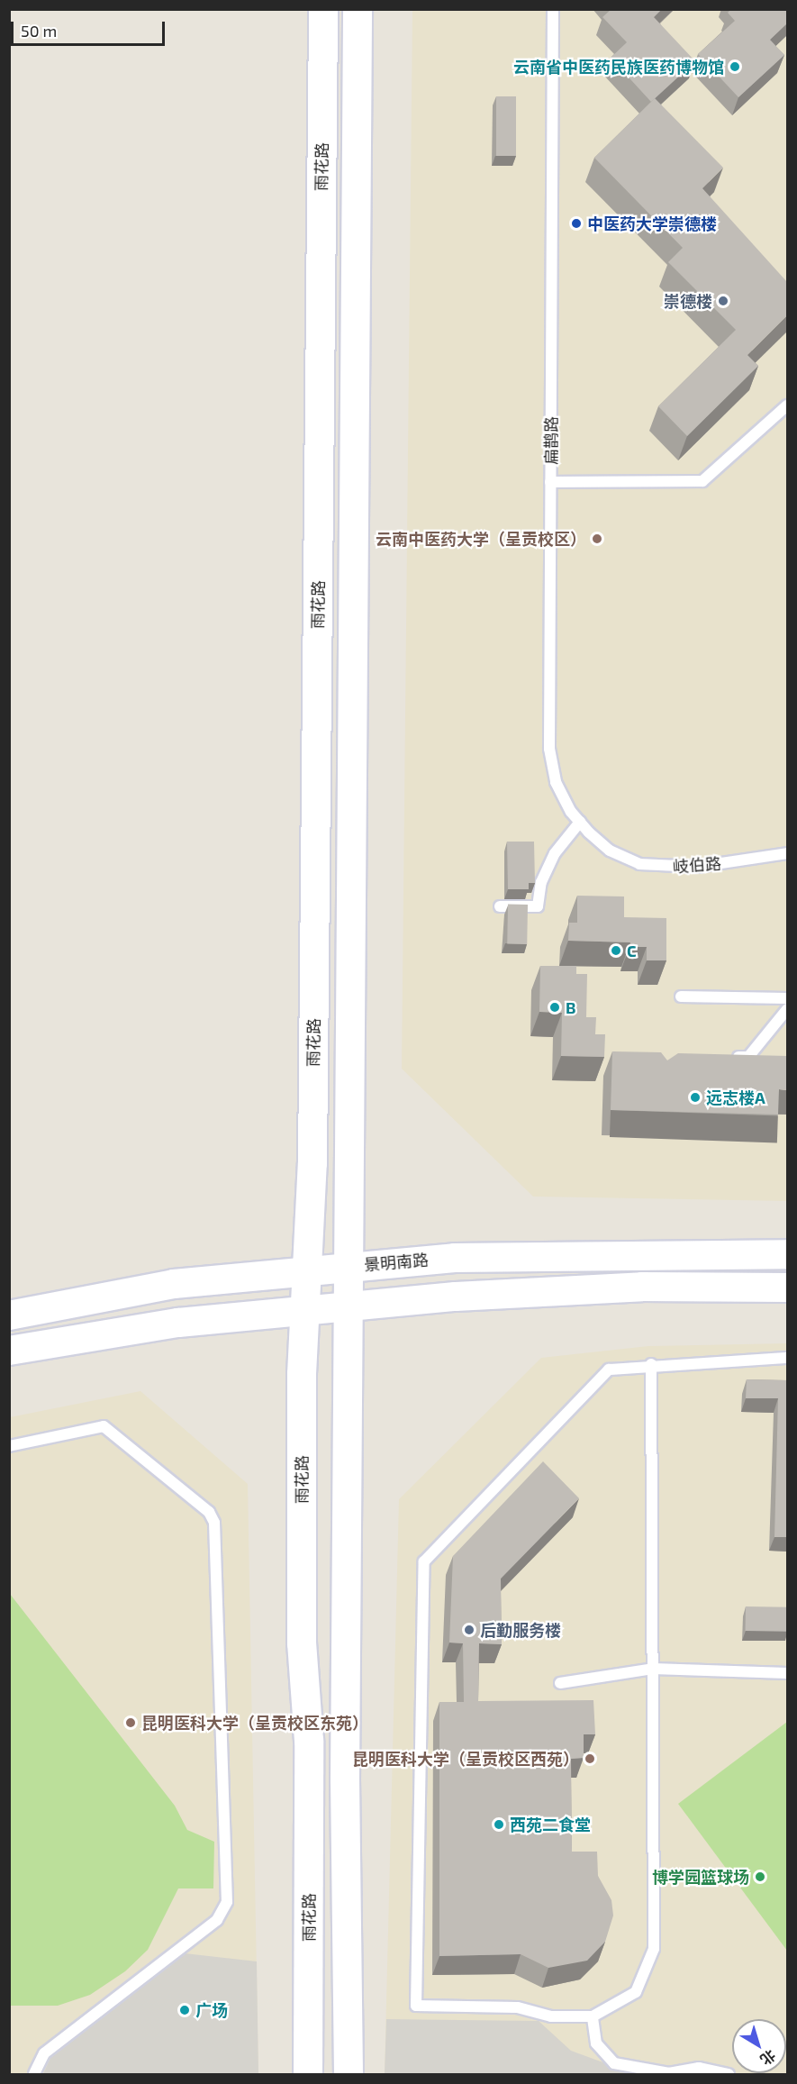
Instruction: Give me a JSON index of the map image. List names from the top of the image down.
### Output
{
  "streets": {
    "street": ["雨花路", "景明南路"],
    "lane": ["扁鹊路", "岐伯路"]
  },
  "crossings": [
    ["雨花路", "景明南路"],
    ["扁鹊路", "岐伯路"]
  ],
  "places": [
    "云南省中医药民族医药博物馆",
    "中医药大学崇德楼",
    "崇德楼",
    "云南中医药大学（呈贡校区）",
    "C",
    "B",
    "远志楼A",
    "后勤服务楼",
    "昆明医科大学（呈贡校区东苑）",
    "昆明医科大学（呈贡校区西苑）",
    "西苑二食堂",
    "博学园篮球场",
    "广场"
  ],
  "scale_bar": "50 m",
  "north": "bottom right"
}
